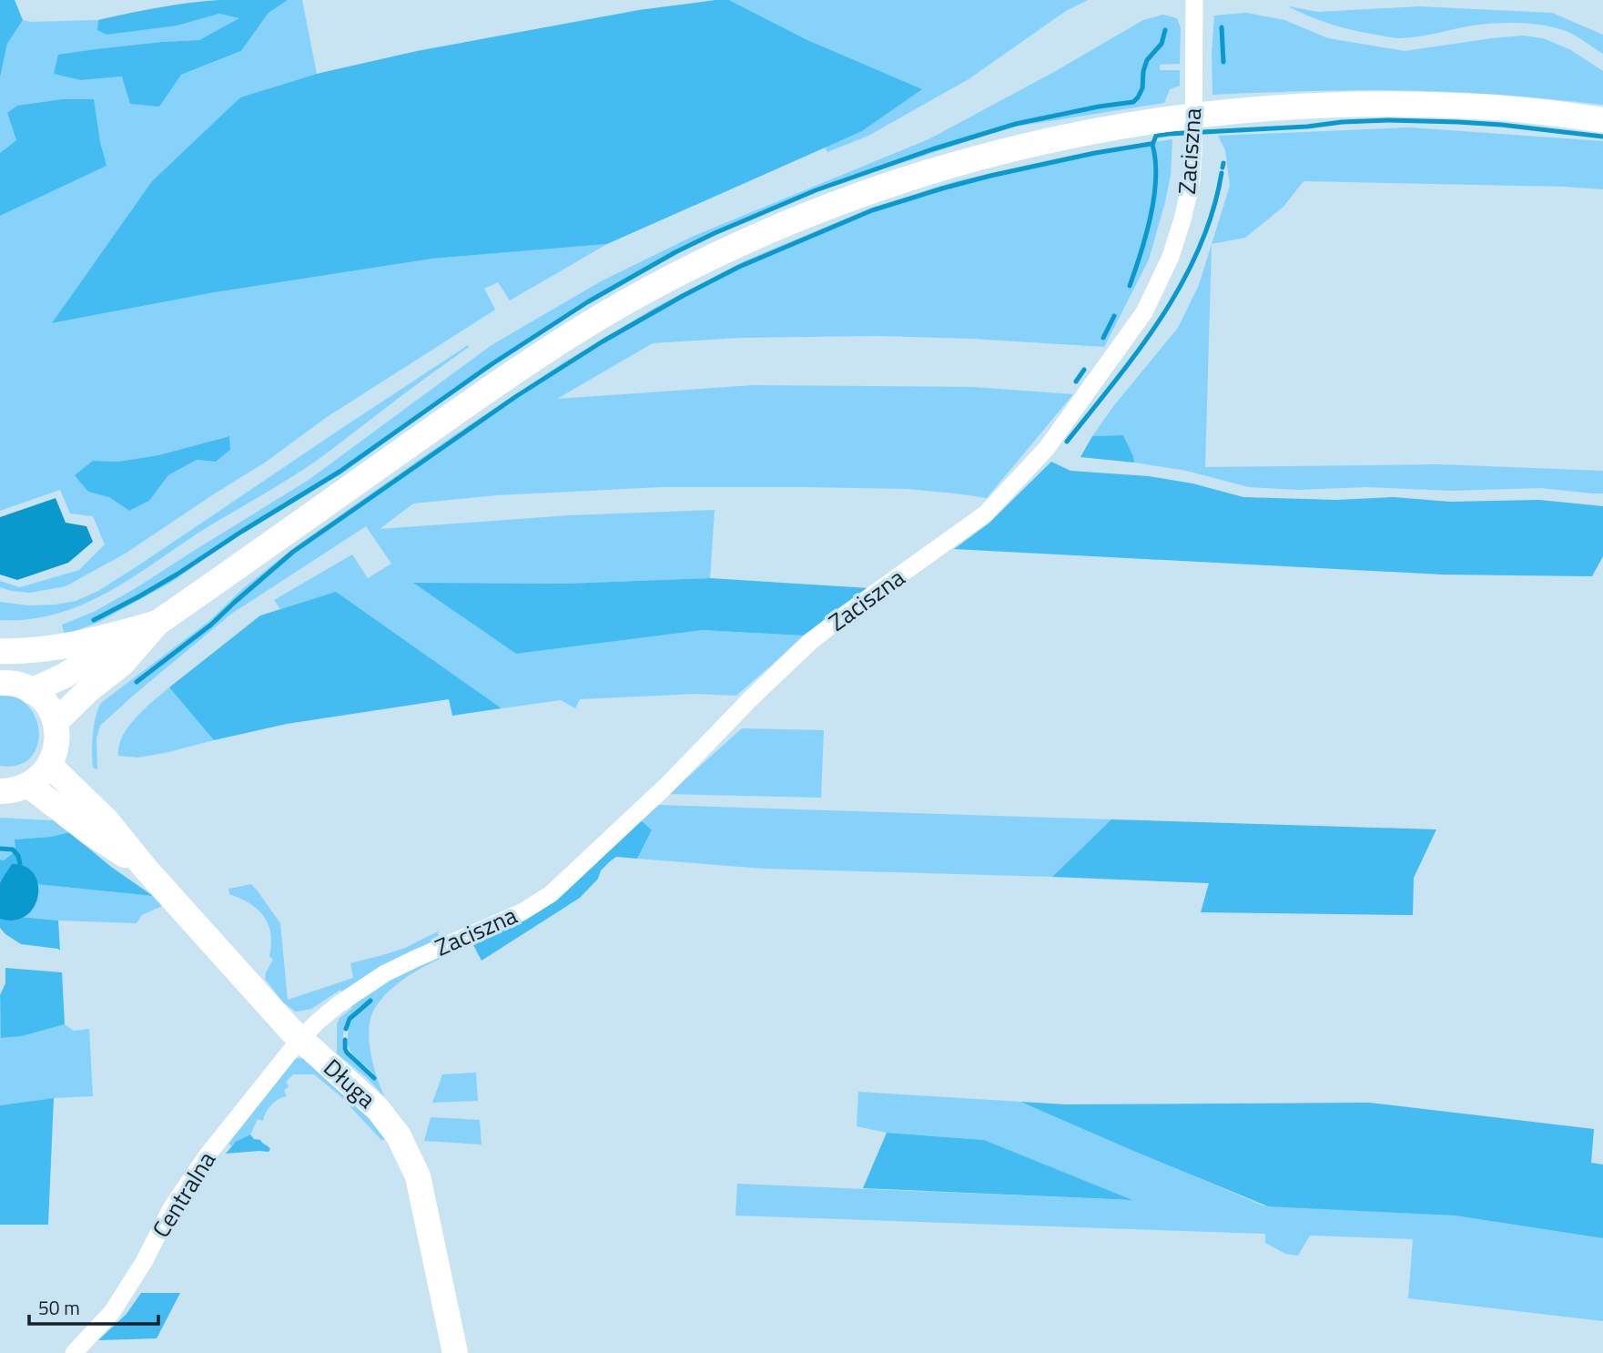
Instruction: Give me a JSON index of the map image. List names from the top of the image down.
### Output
{
  "streets": {
    "main road": ["Długa"],
    "street": ["Zaciszna", "Centralna"]
  },
  "crossings": [
    ["Zaciszna", "Długa"],
    ["Zaciszna", "Centralna"],
    ["Długa", "Centralna"]
  ],
  "scale_bar": "50 m"
}
